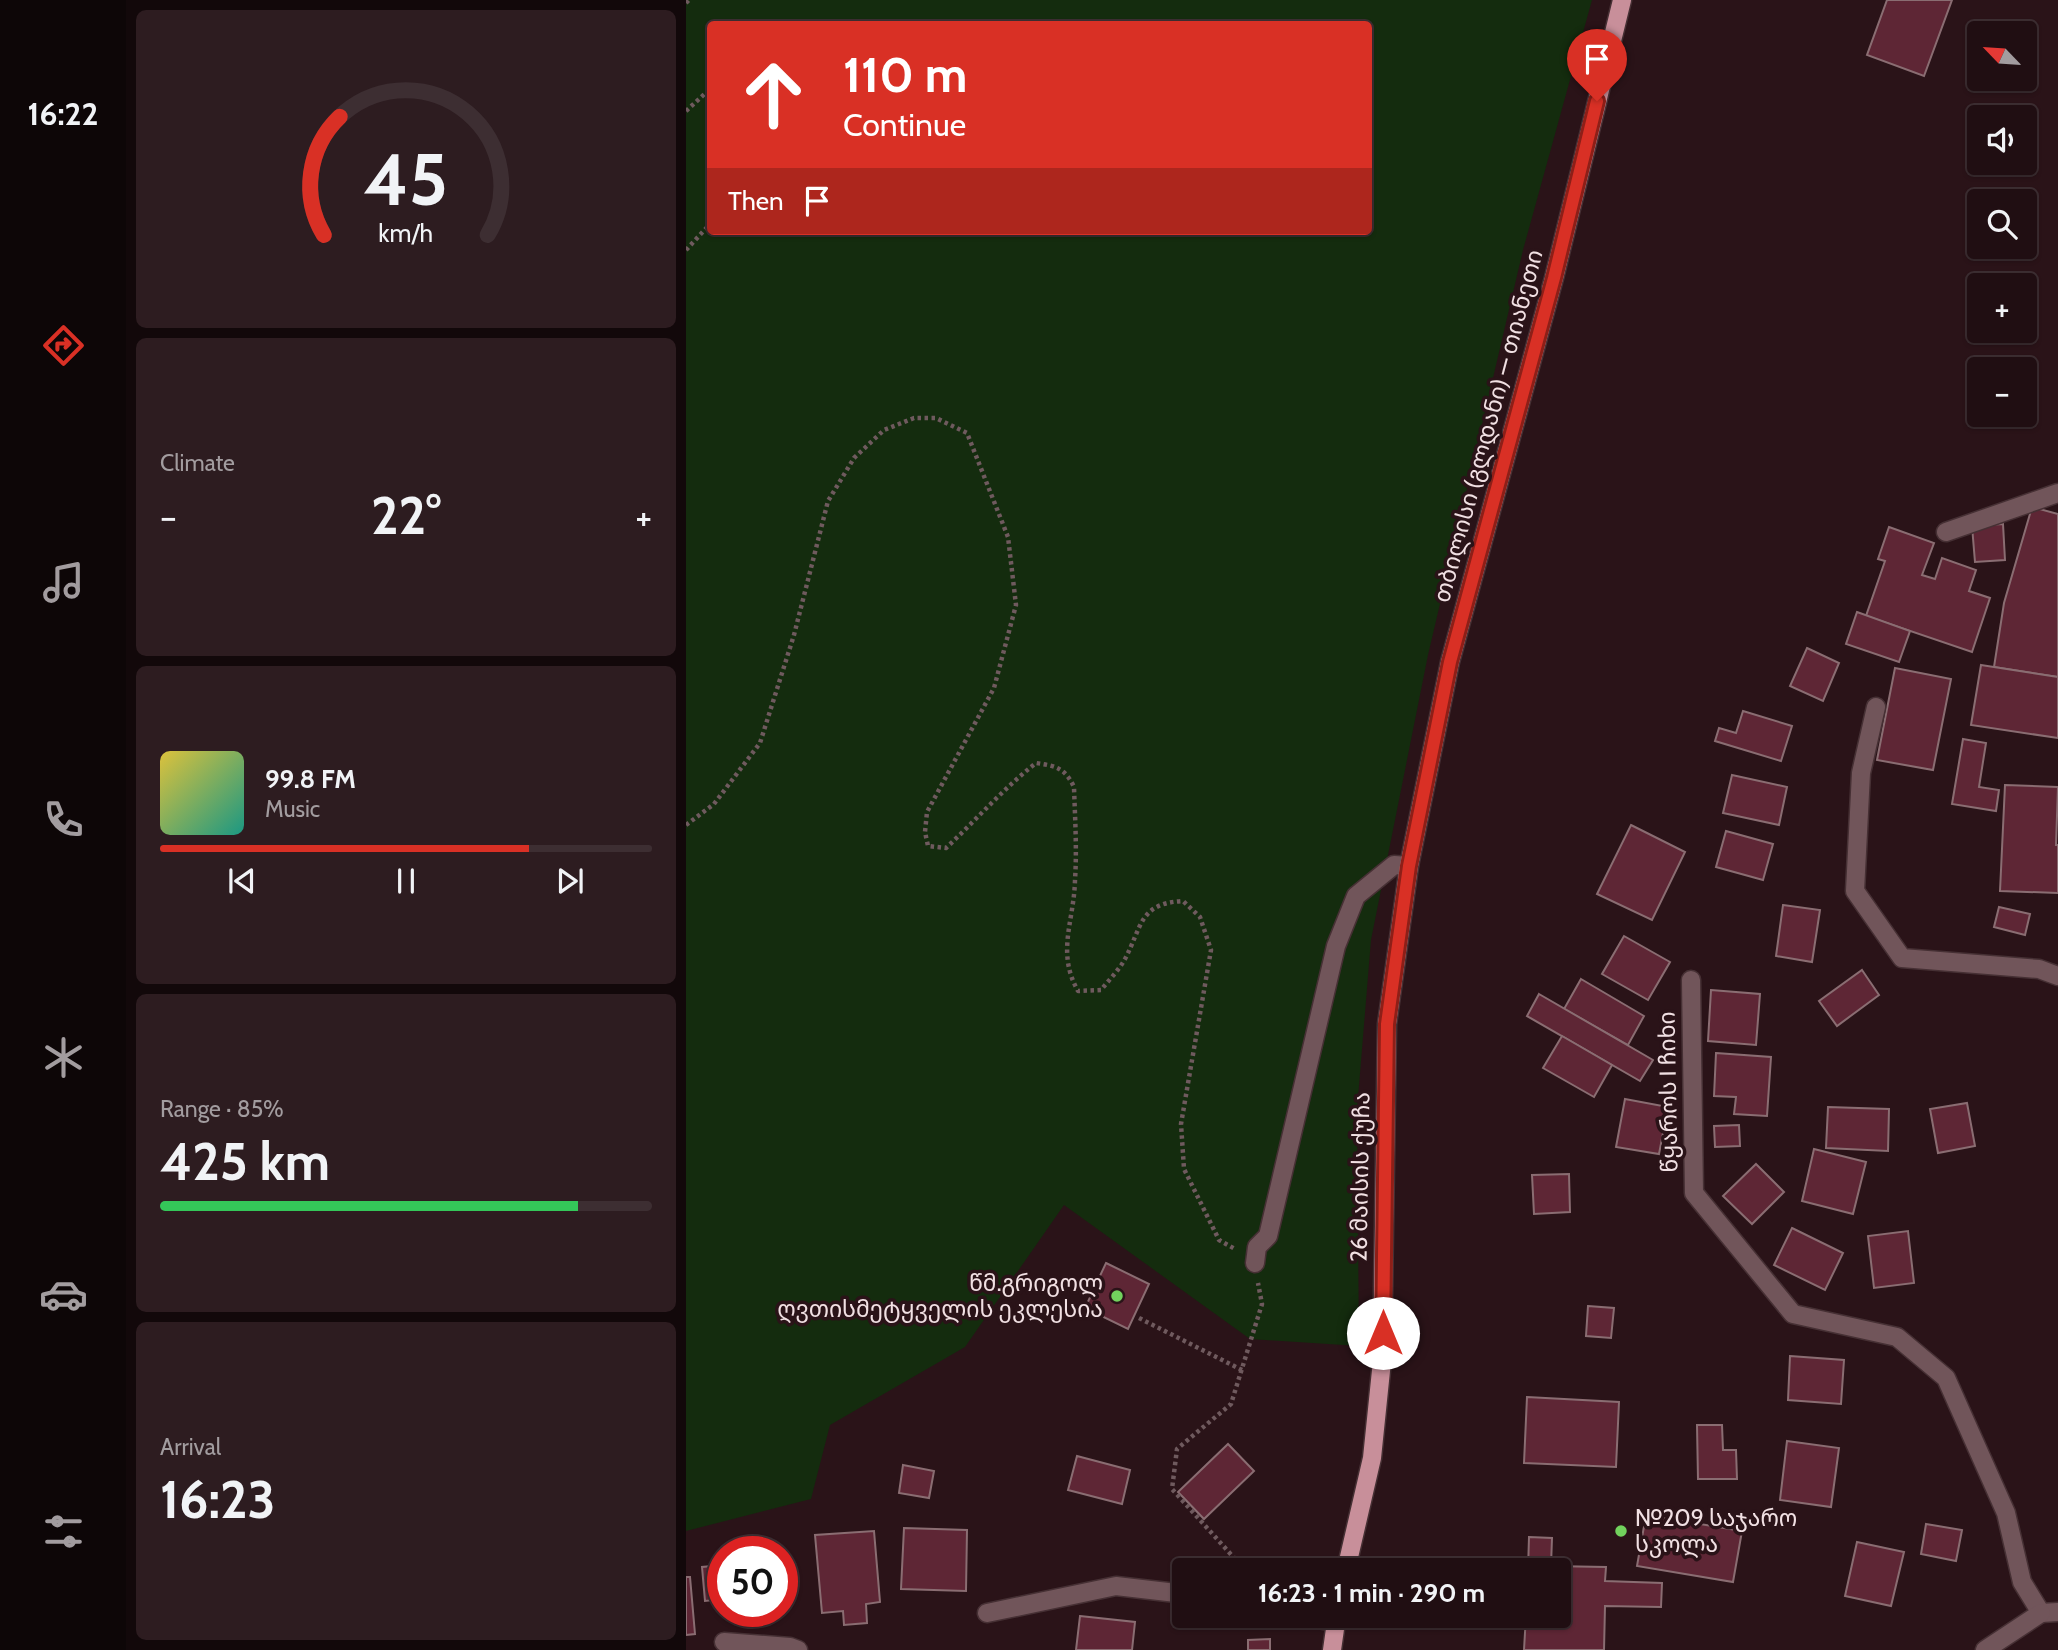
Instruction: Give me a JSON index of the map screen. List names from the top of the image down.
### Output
{
  "streets": {
    "main road": ["თბილისი (გლდანი) — თიანეთი", "26 მაისის ქუჩა"],
    "street": ["წყაროს I ჩიხი"]
  },
  "crossings": [
    ["თბილისი (გლდანი) — თიანეთი", "26 მაისის ქუჩა"]
  ],
  "places": ["წმ.გრიგოლ ღვთისმეტყველის ეკლესია", "№209 საჯარო სკოლა"],
  "north": "top left",
  "page": {
    "tabs": "16:22",
    "map_buttons": ["+", "−"],
    "turn": ["110 m", "Continue"],
    "then": "Then",
    "tile": [
      "Climate",
      ["Range · 85%", "425 km"],
      ["Arrival", "16:23"]
    ],
    "heat": ["−", "22°", "+"],
    "song": ["99.8 FM", "Music"],
    "limit": "50",
    "trip": "16:23 · 1 min · 290 m",
    "gauge": ["45", "km/h"]
  }
}
